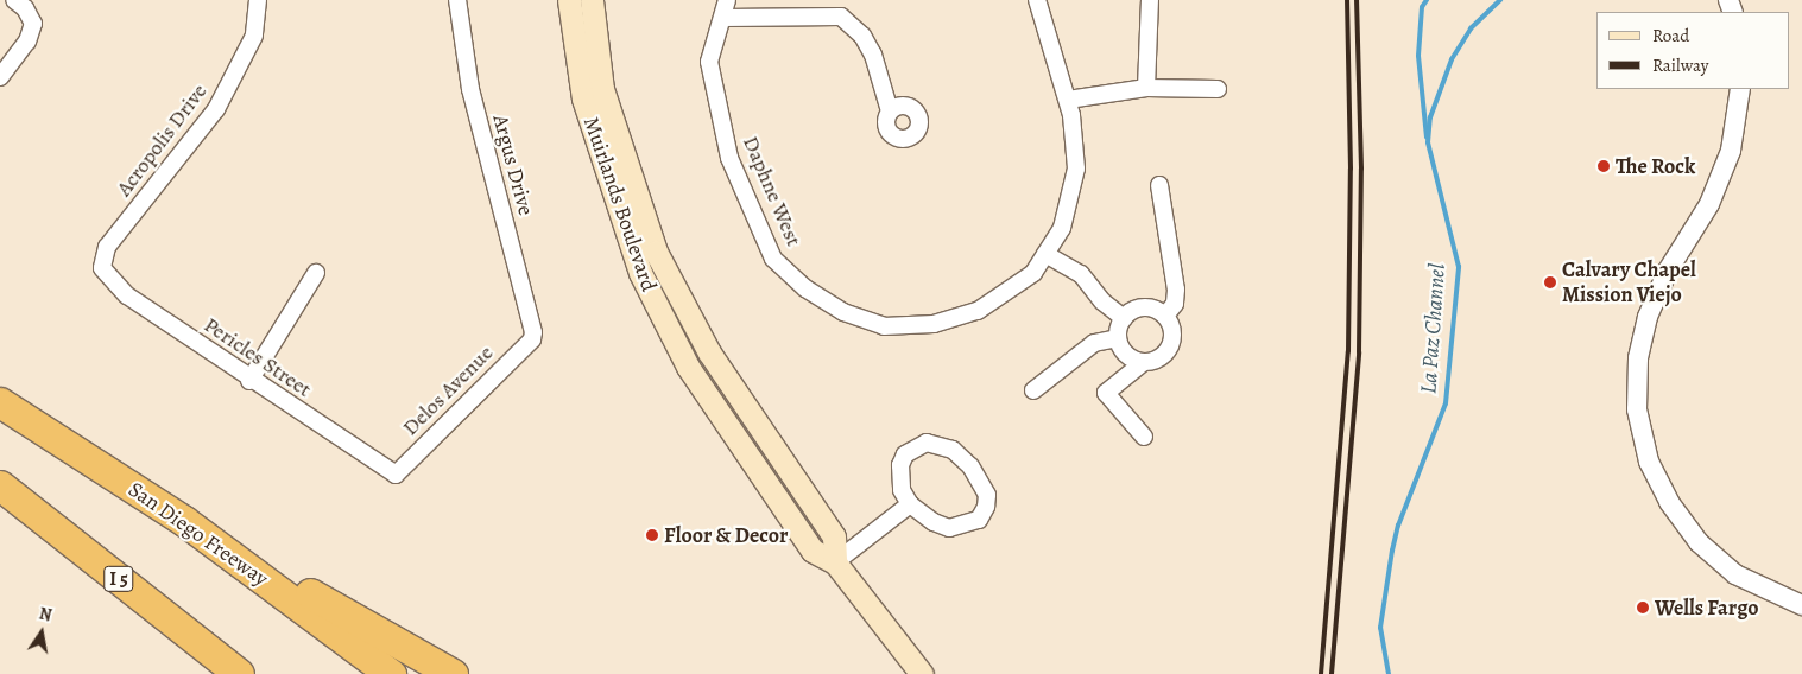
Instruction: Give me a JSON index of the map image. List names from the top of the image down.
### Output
{
  "streets": {
    "highway": ["San Diego Freeway", "I 5"],
    "main road": ["Muirlands Boulevard"],
    "street": [
      "Acropolis Drive",
      "Argus Drive",
      "Daphne West",
      "Pericles Street",
      "Delos Avenue"
    ]
  },
  "crossings": [
    ["Acropolis Drive", "Pericles Street"],
    ["Argus Drive", "Delos Avenue"],
    ["Pericles Street", "Delos Avenue"]
  ],
  "water": ["La Paz Channel"],
  "places": [
    "The Rock",
    "Calvary Chapel Mission Viejo",
    "Floor & Decor",
    "Wells Fargo"
  ],
  "legend": ["Road", "Railway"],
  "north": "top"
}
